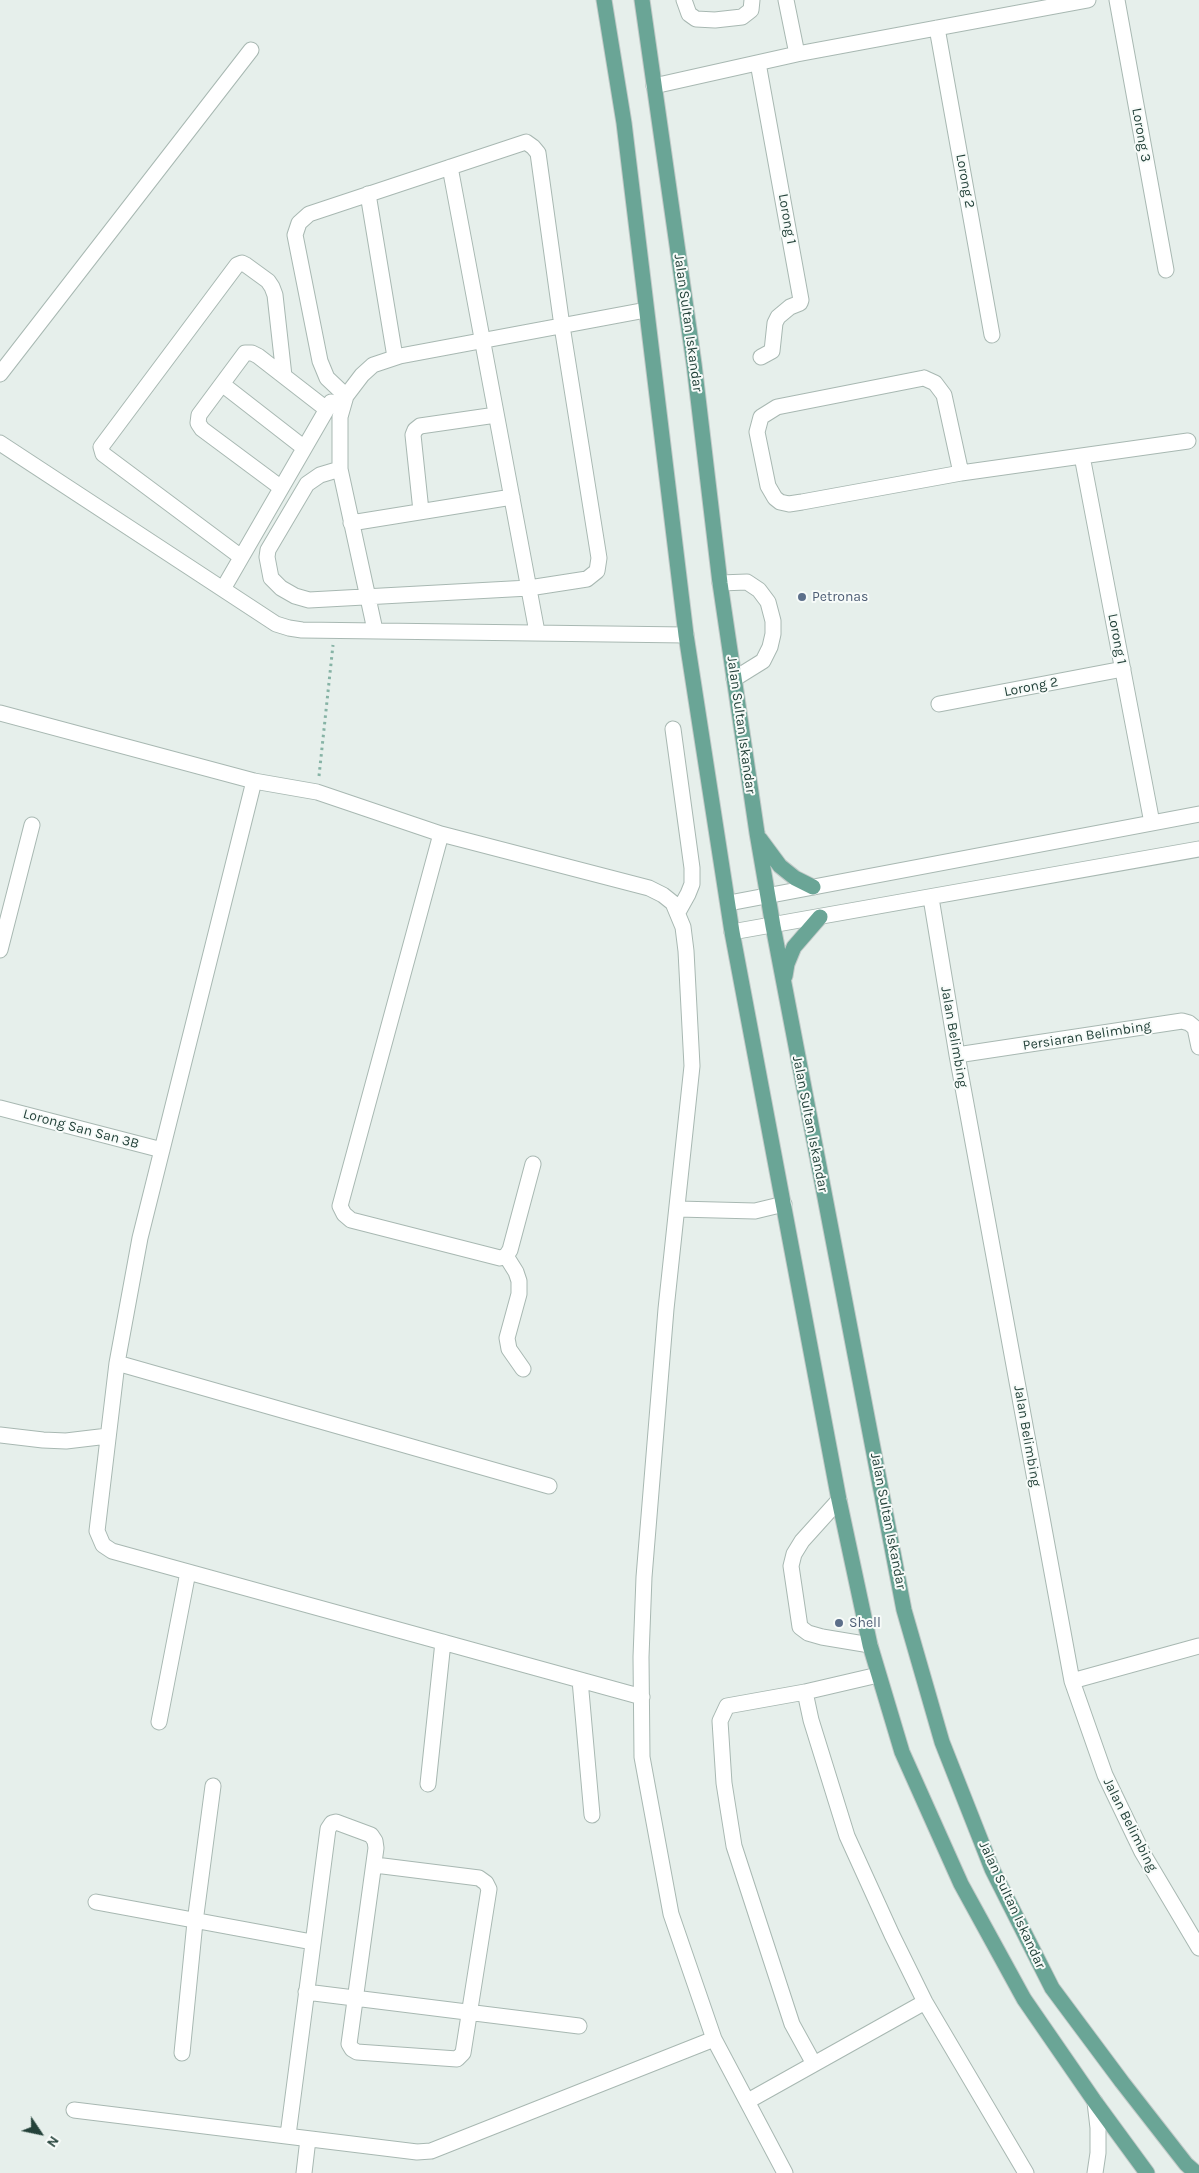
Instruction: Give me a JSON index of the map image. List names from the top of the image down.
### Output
{
  "streets": {
    "main road": ["Jalan Sultan Iskandar"],
    "street": [
      "Lorong 3",
      "Lorong 2",
      "Lorong 1",
      "Persiaran Belimbing",
      "Jalan Belimbing",
      "Lorong San San 3B"
    ]
  },
  "crossings": [
    ["Lorong 2", "Lorong 1"],
    ["Persiaran Belimbing", "Jalan Belimbing"]
  ],
  "places": ["Petronas", "Shell"],
  "north": "bottom right"
}
